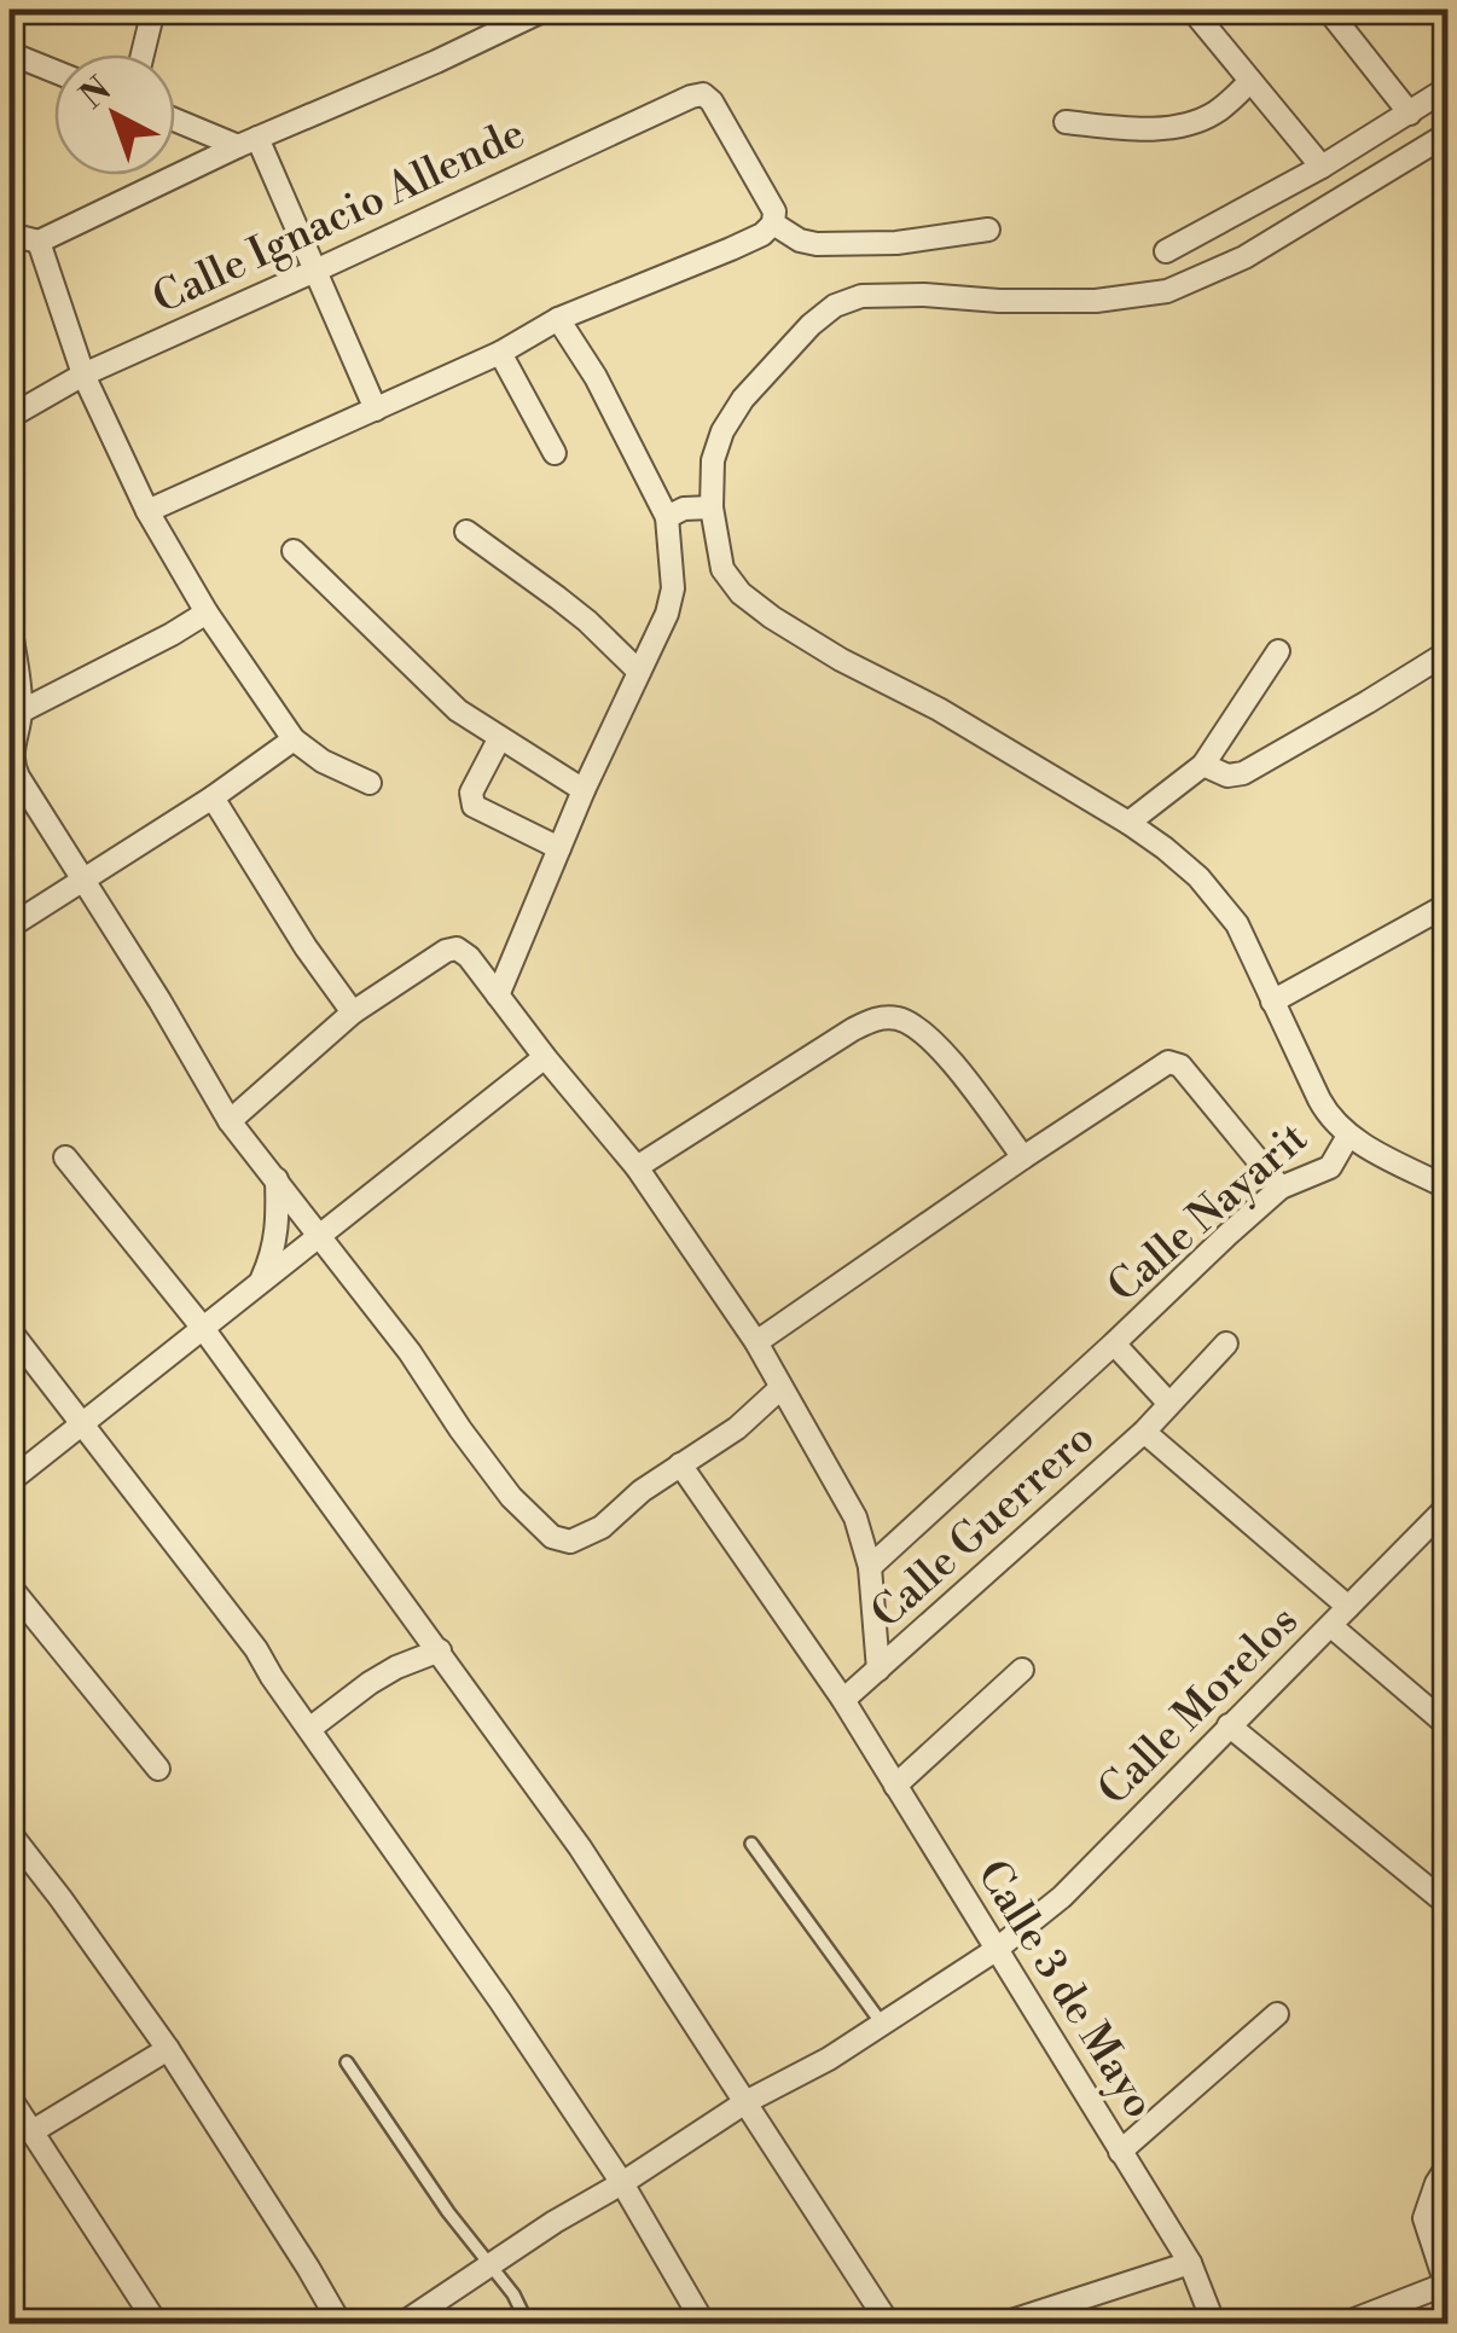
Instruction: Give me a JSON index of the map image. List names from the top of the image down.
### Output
{
  "streets": {
    "street": [
      "Calle Ignacio Allende",
      "Calle Nayarit",
      "Calle Guerrero",
      "Calle Morelos",
      "Calle 3 de Mayo"
    ]
  },
  "crossings": [
    ["Calle Guerrero", "Calle 3 de Mayo"],
    ["Calle Morelos", "Calle 3 de Mayo"]
  ],
  "north": "top left"
}
